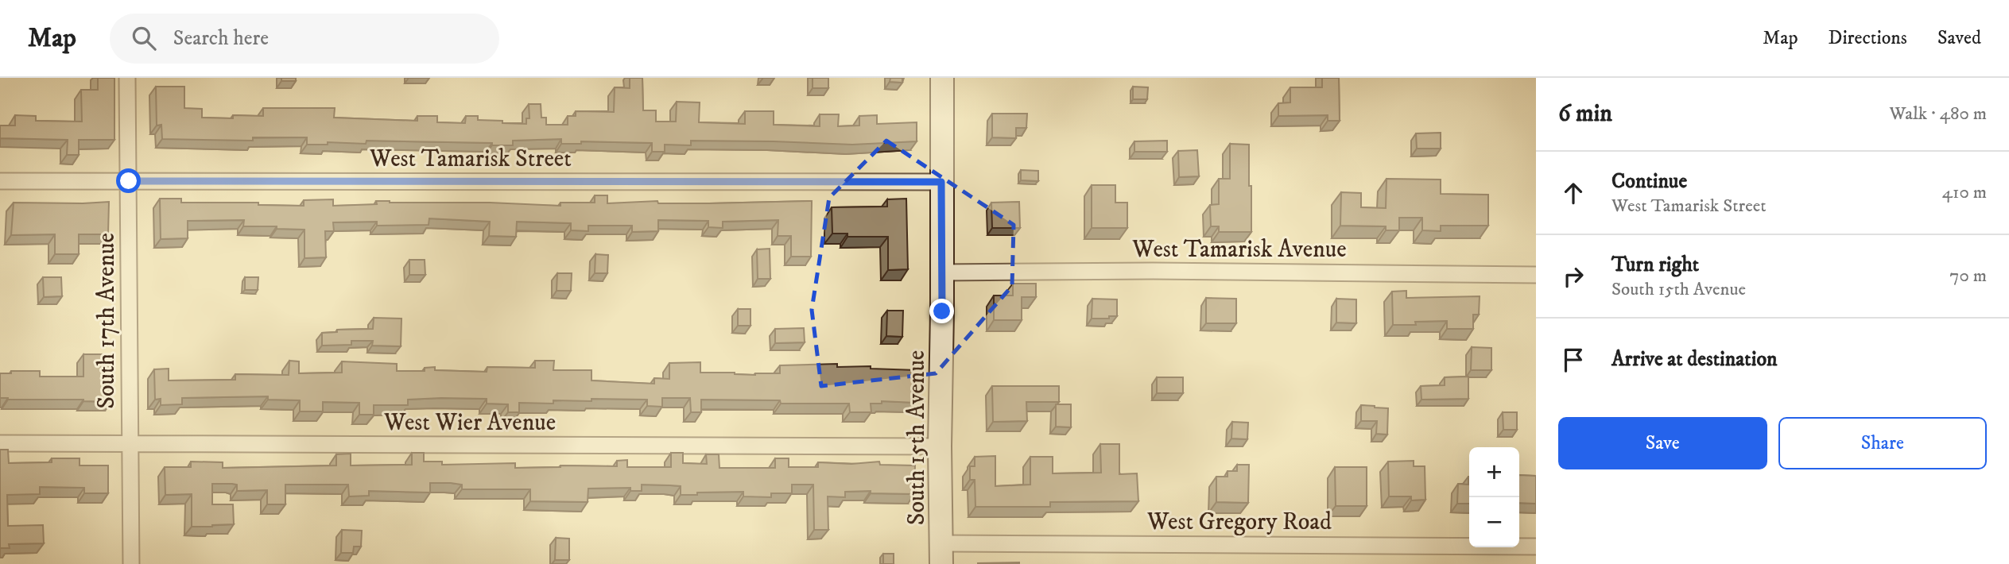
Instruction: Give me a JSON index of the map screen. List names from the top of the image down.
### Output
{
  "streets": {
    "street": [
      "West Tamarisk Street",
      "West Tamarisk Avenue",
      "South 17th Avenue",
      "West Wier Avenue",
      "South 15th Avenue",
      "West Gregory Road"
    ]
  },
  "crossings": [
    ["West Tamarisk Street", "South 17th Avenue"],
    ["West Tamarisk Street", "South 15th Avenue"],
    ["West Tamarisk Avenue", "South 15th Avenue"],
    ["South 17th Avenue", "West Wier Avenue"],
    ["West Wier Avenue", "South 15th Avenue"],
    ["South 15th Avenue", "West Gregory Road"]
  ],
  "page": {
    "header": "Map",
    "search": "Search here",
    "nav": ["Map", "Directions", "Saved"],
    "heading": ["6 min", "Walk · 480 m"],
    "list": [
      ["Continue", "West Tamarisk Street", "410 m"],
      ["Turn right", "South 15th Avenue", "70 m"],
      "Arrive at destination"
    ],
    "buttons": ["Save", "Share"],
    "map_buttons": ["+", "−"]
  }
}
